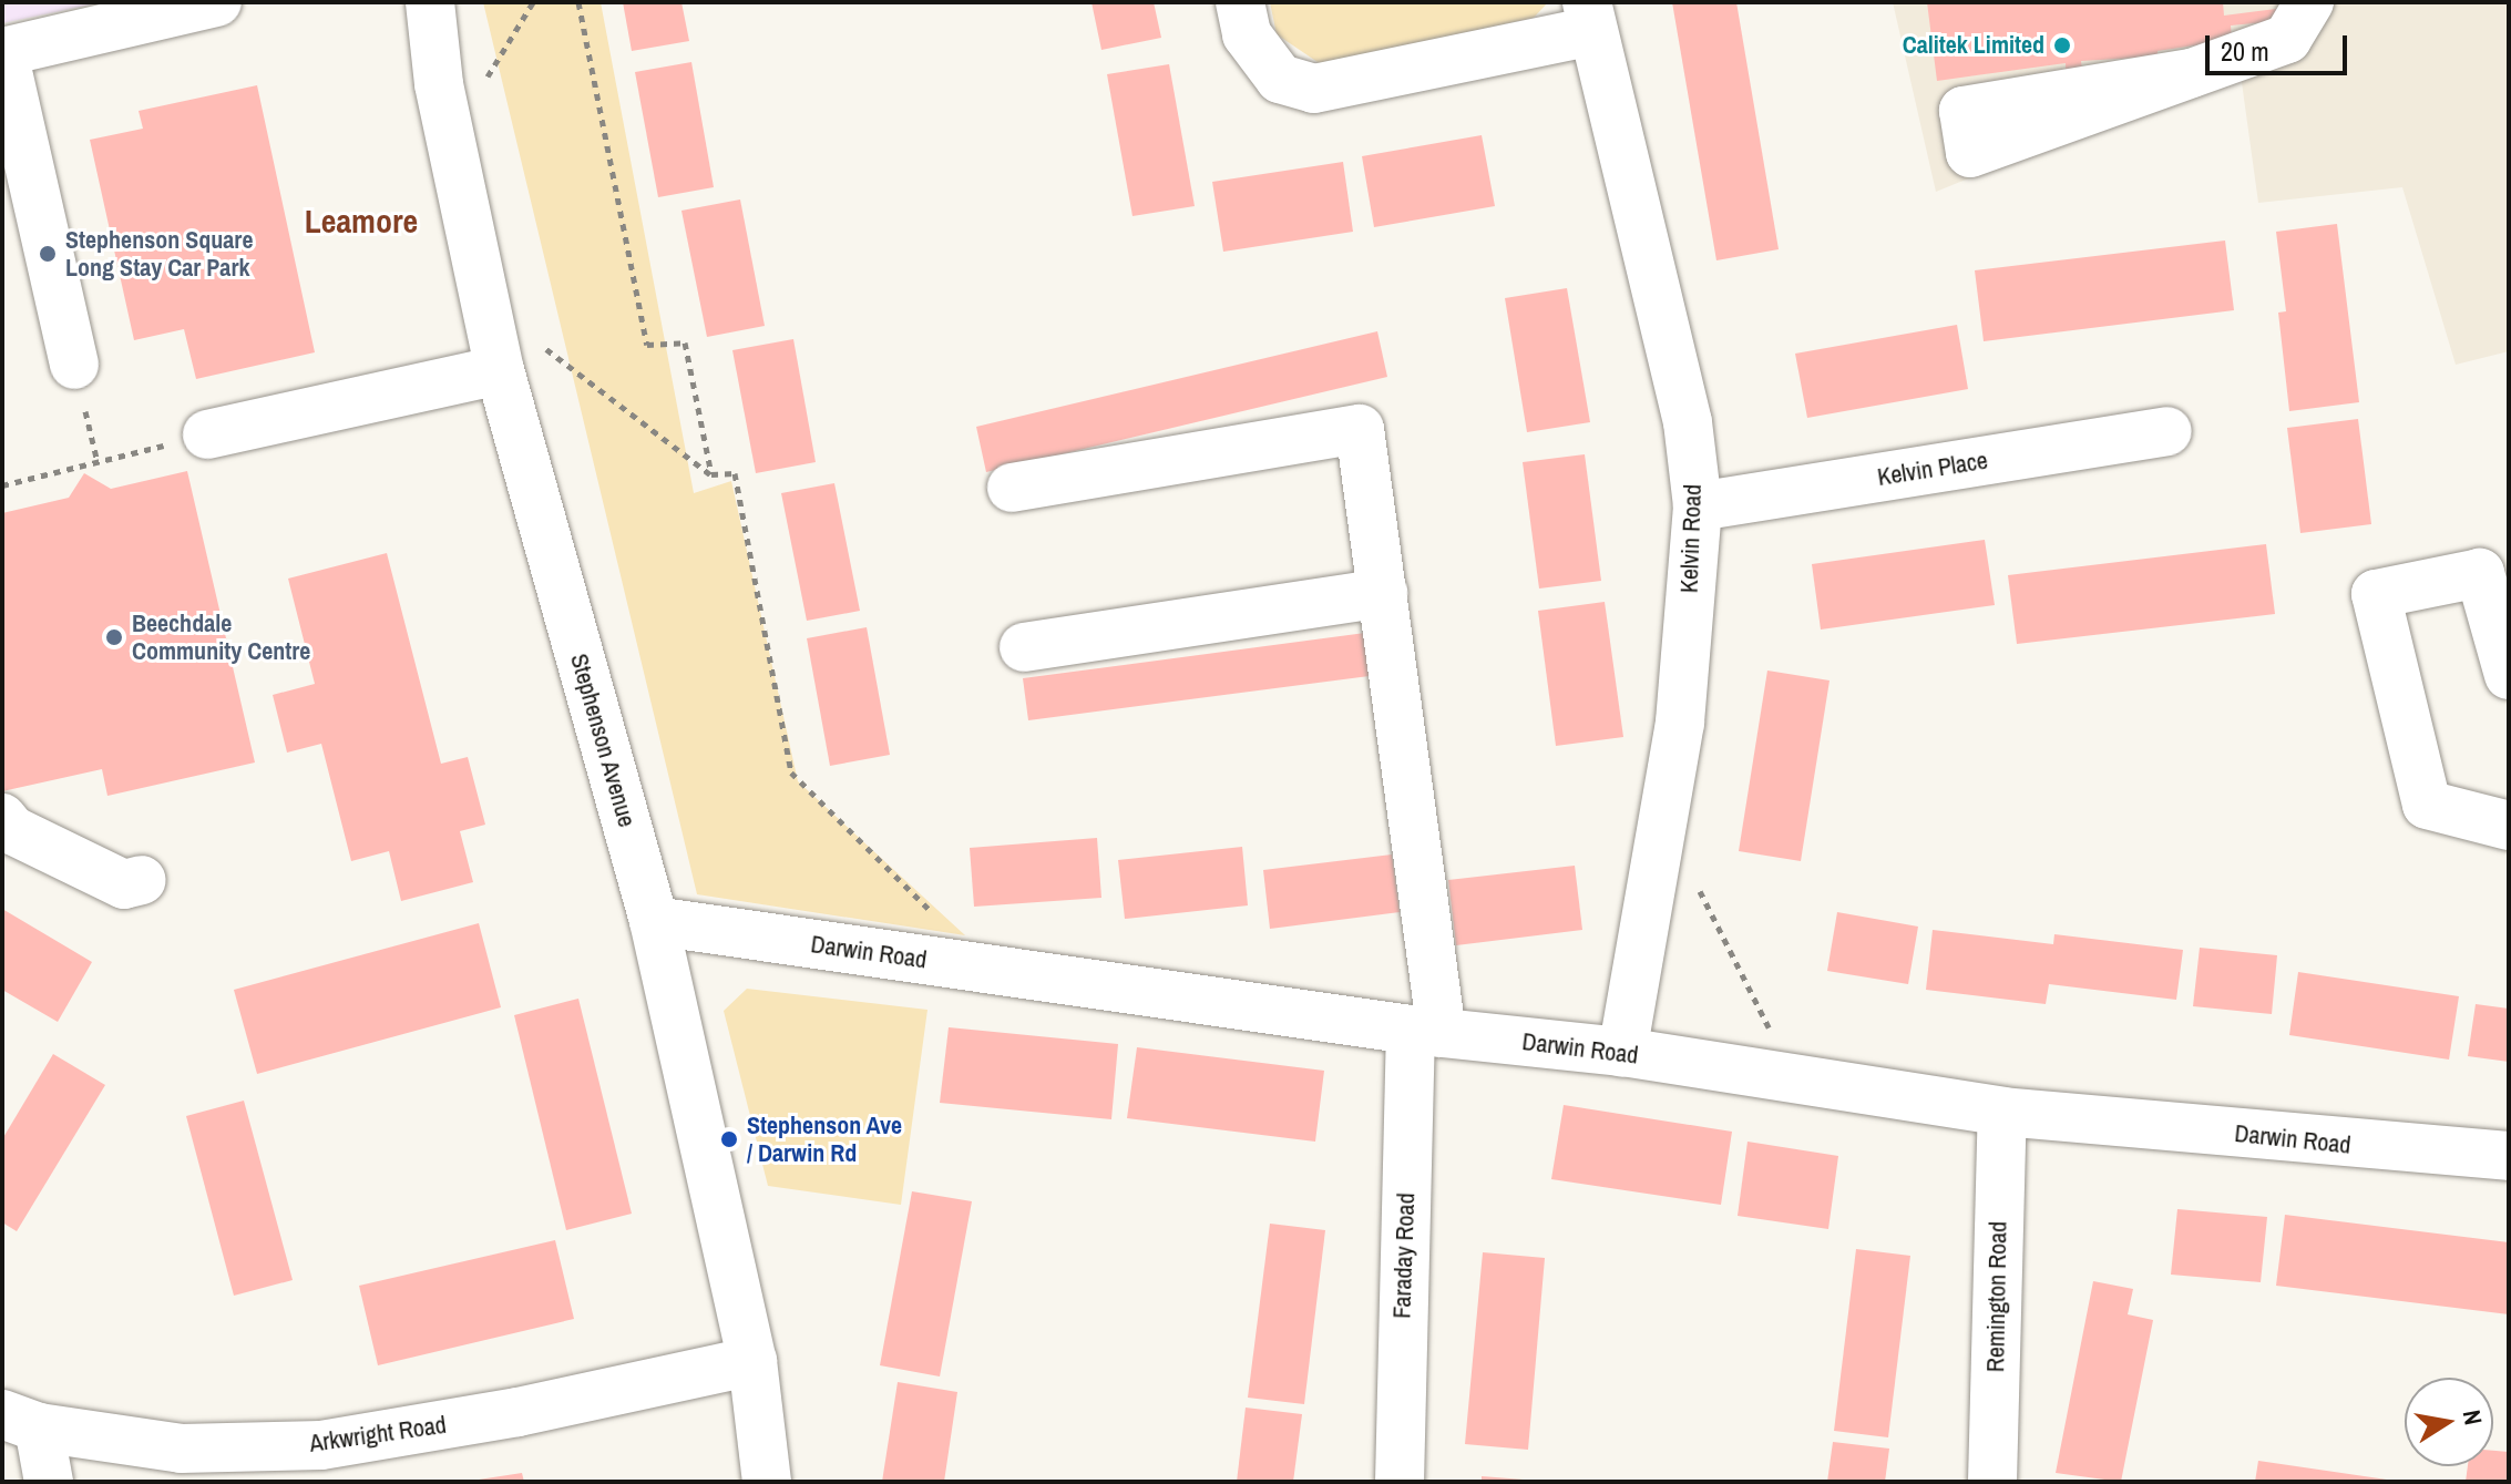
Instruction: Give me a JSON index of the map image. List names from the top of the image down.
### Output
{
  "streets": {
    "street": [
      "Kelvin Place",
      "Kelvin Road",
      "Stephenson Avenue",
      "Darwin Road",
      "Faraday Road",
      "Remington Road",
      "Arkwright Road"
    ]
  },
  "crossings": [
    ["Kelvin Place", "Kelvin Road"],
    ["Kelvin Road", "Darwin Road"],
    ["Stephenson Avenue", "Darwin Road"],
    ["Stephenson Avenue", "Arkwright Road"],
    ["Darwin Road", "Faraday Road"],
    ["Darwin Road", "Remington Road"]
  ],
  "districts": ["Leamore"],
  "places": [
    "Calitek Limited",
    "Stephenson Square Long Stay Car Park",
    "Beechdale Community Centre",
    "Stephenson Ave / Darwin Rd"
  ],
  "scale_bar": "20 m",
  "north": "right"
}
